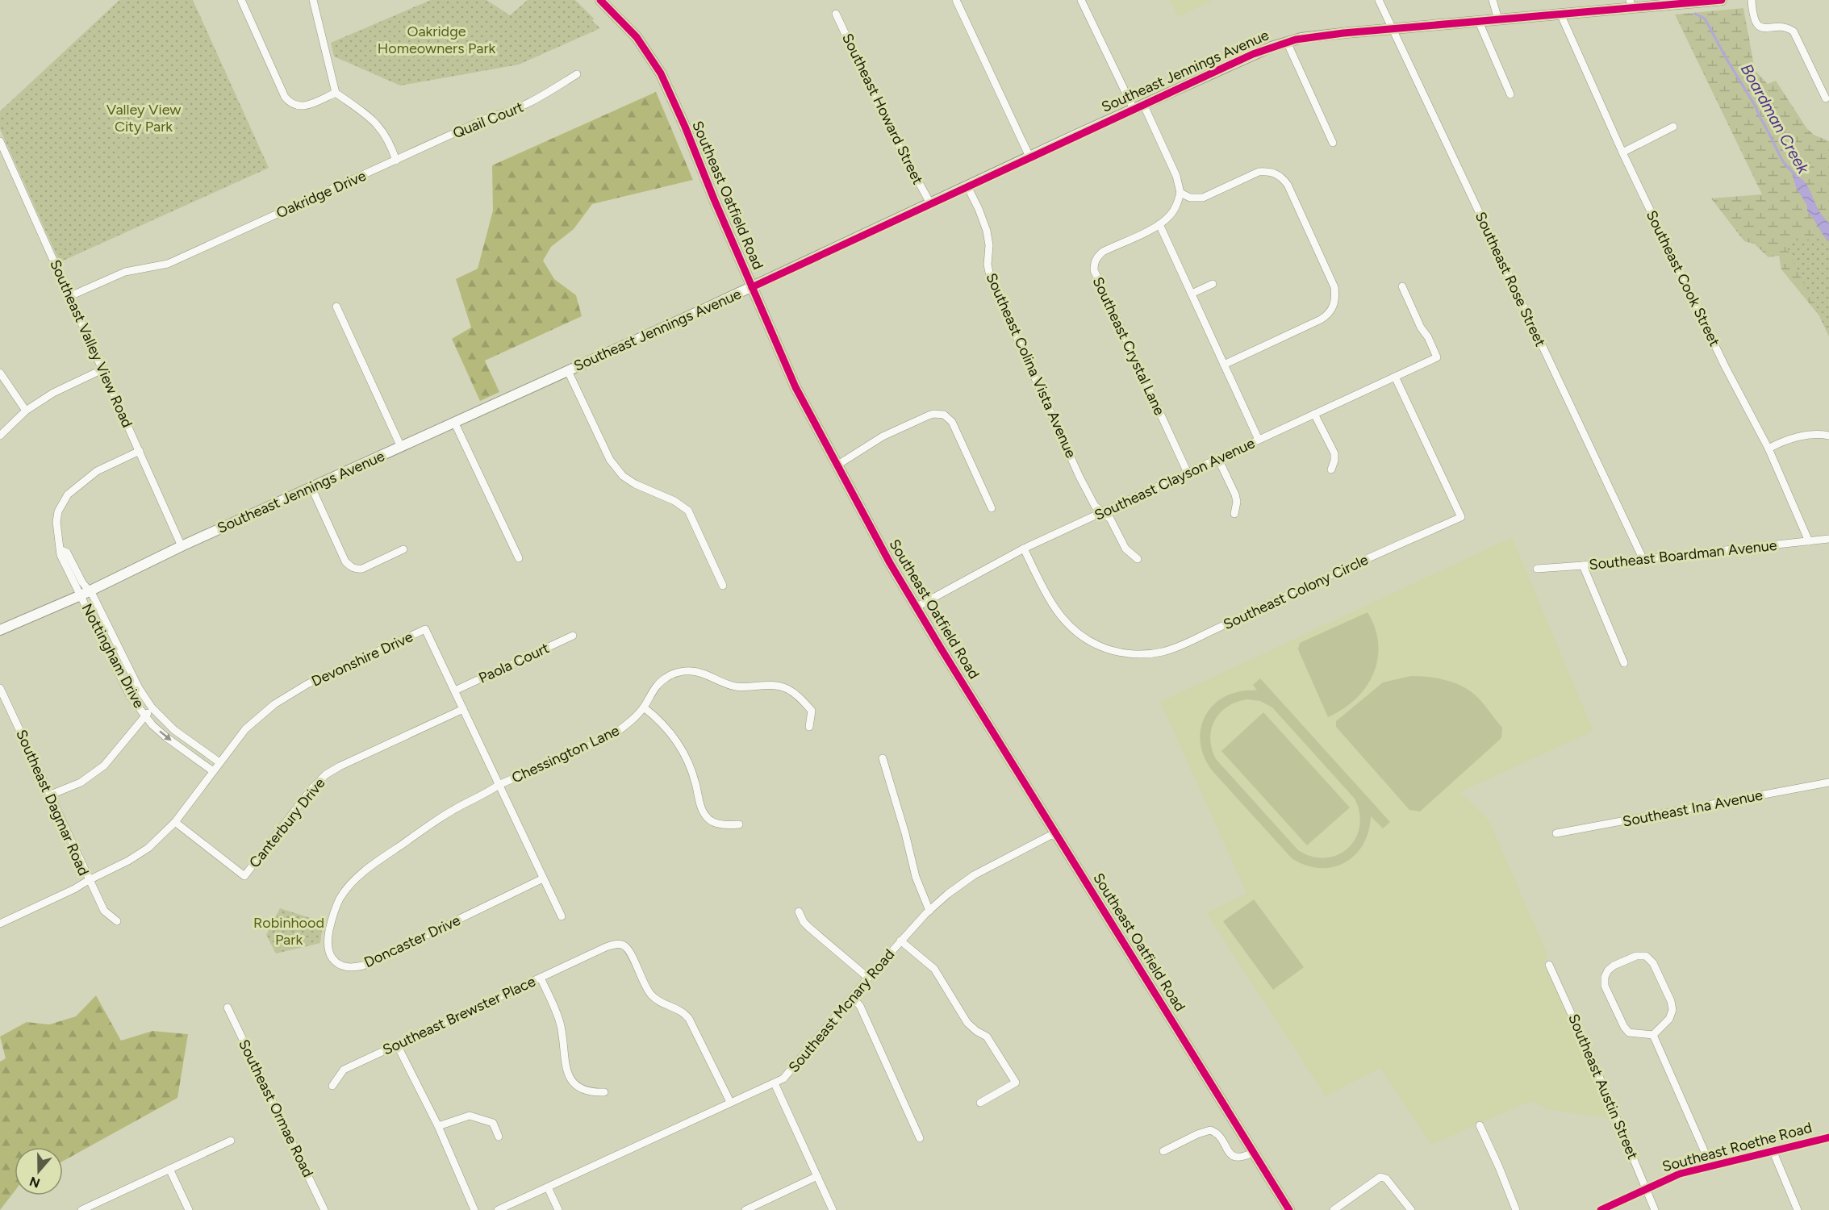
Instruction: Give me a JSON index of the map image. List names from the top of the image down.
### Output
{
  "streets": {
    "main road": ["Southeast Jennings Avenue", "Southeast Oatfield Road"],
    "street": [
      "Southeast Howard Street",
      "Quail Court",
      "Oakridge Drive",
      "Southeast Cook Street",
      "Southeast Rose Street",
      "Southeast Valley View Road",
      "Southeast Crystal Lane",
      "Southeast Colina Vista Avenue",
      "Southeast Clayson Avenue",
      "Southeast Boardman Avenue",
      "Southeast Colony Circle",
      "Nottingham Drive",
      "Devonshire Drive",
      "Paola Court",
      "Chessington Lane",
      "Southeast Dagmar Road",
      "Southeast Ina Avenue",
      "Canterbury Drive",
      "Doncaster Drive",
      "Southeast Mcnary Road",
      "Southeast Brewster Place",
      "Southeast Austin Street",
      "Southeast Ormae Road",
      "Southeast Roethe Road"
    ]
  },
  "crossings": [
    ["Southeast Jennings Avenue", "Southeast Howard Street"],
    ["Southeast Jennings Avenue", "Southeast Oatfield Road"],
    ["Southeast Jennings Avenue", "Southeast Cook Street"],
    ["Southeast Jennings Avenue", "Southeast Rose Street"],
    ["Southeast Jennings Avenue", "Southeast Valley View Road"],
    ["Southeast Jennings Avenue", "Southeast Colina Vista Avenue"],
    ["Southeast Jennings Avenue", "Nottingham Drive"],
    ["Quail Court", "Oakridge Drive"],
    ["Oakridge Drive", "Southeast Valley View Road"],
    ["Southeast Oatfield Road", "Southeast Clayson Avenue"],
    ["Southeast Oatfield Road", "Southeast Mcnary Road"],
    ["Southeast Cook Street", "Southeast Boardman Avenue"],
    ["Southeast Rose Street", "Southeast Boardman Avenue"],
    ["Southeast Crystal Lane", "Southeast Clayson Avenue"],
    ["Southeast Colina Vista Avenue", "Southeast Clayson Avenue"],
    ["Southeast Clayson Avenue", "Southeast Colony Circle"],
    ["Nottingham Drive", "Devonshire Drive"],
    ["Devonshire Drive", "Paola Court"],
    ["Devonshire Drive", "Chessington Lane"],
    ["Devonshire Drive", "Southeast Dagmar Road"],
    ["Devonshire Drive", "Canterbury Drive"],
    ["Devonshire Drive", "Doncaster Drive"],
    ["Chessington Lane", "Doncaster Drive"],
    ["Southeast Mcnary Road", "Southeast Brewster Place"],
    ["Southeast Austin Street", "Southeast Roethe Road"]
  ],
  "water": ["Boardman Creek"],
  "parks": ["Oakridge Homeowners Park", "Valley View City Park", "Robinhood Park"],
  "north": "bottom"
}
